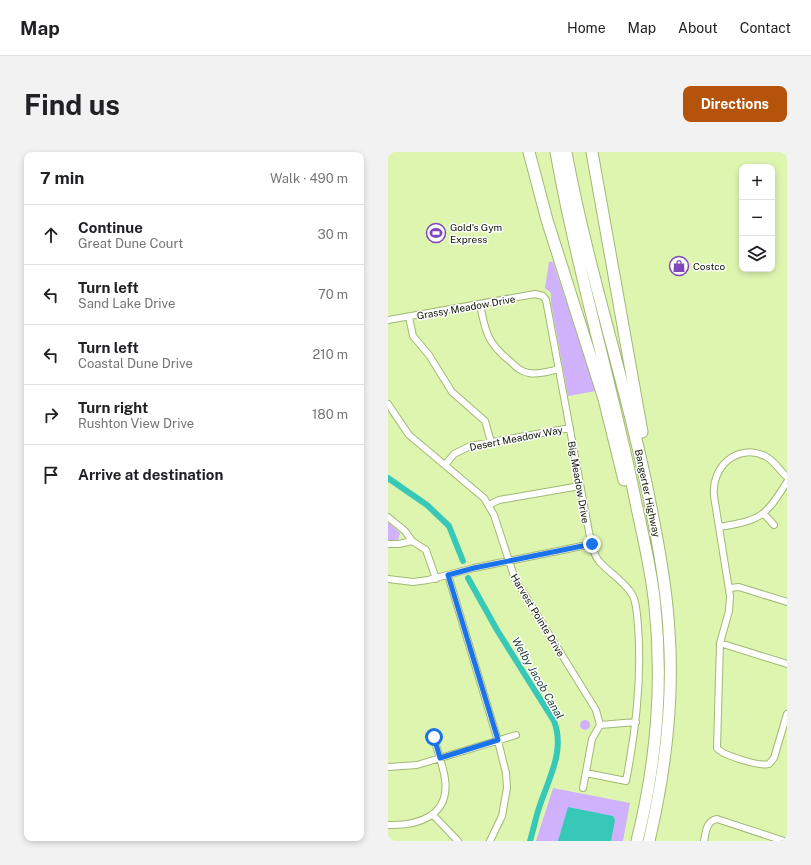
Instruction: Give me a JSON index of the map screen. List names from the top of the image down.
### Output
{
  "streets": {
    "highway": ["Bangerter Highway"],
    "street": [
      "Grassy Meadow Drive",
      "Desert Meadow Way",
      "Big Meadow Drive",
      "Harvest Pointe Drive"
    ]
  },
  "crossings": [
    ["Grassy Meadow Drive", "Big Meadow Drive"],
    ["Desert Meadow Way", "Big Meadow Drive"],
    ["Desert Meadow Way", "Harvest Pointe Drive"]
  ],
  "water": ["Welby Jacob Canal"],
  "places": {
    "sports": ["Gold's Gym Express"],
    "shop": ["Costco"]
  },
  "page": {
    "header": "Map",
    "nav": [
      "Home",
      "Map",
      "About",
      "Contact"
    ],
    "buttons": "Directions",
    "title": "Find us",
    "heading": ["7 min", "Walk · 490 m"],
    "map_buttons": ["+", "−"],
    "list": [
      ["Continue", "Great Dune Court", "30 m"],
      ["Turn left", "Sand Lake Drive", "70 m"],
      ["Turn left", "Coastal Dune Drive", "210 m"],
      ["Turn right", "Rushton View Drive", "180 m"],
      "Arrive at destination"
    ]
  }
}
